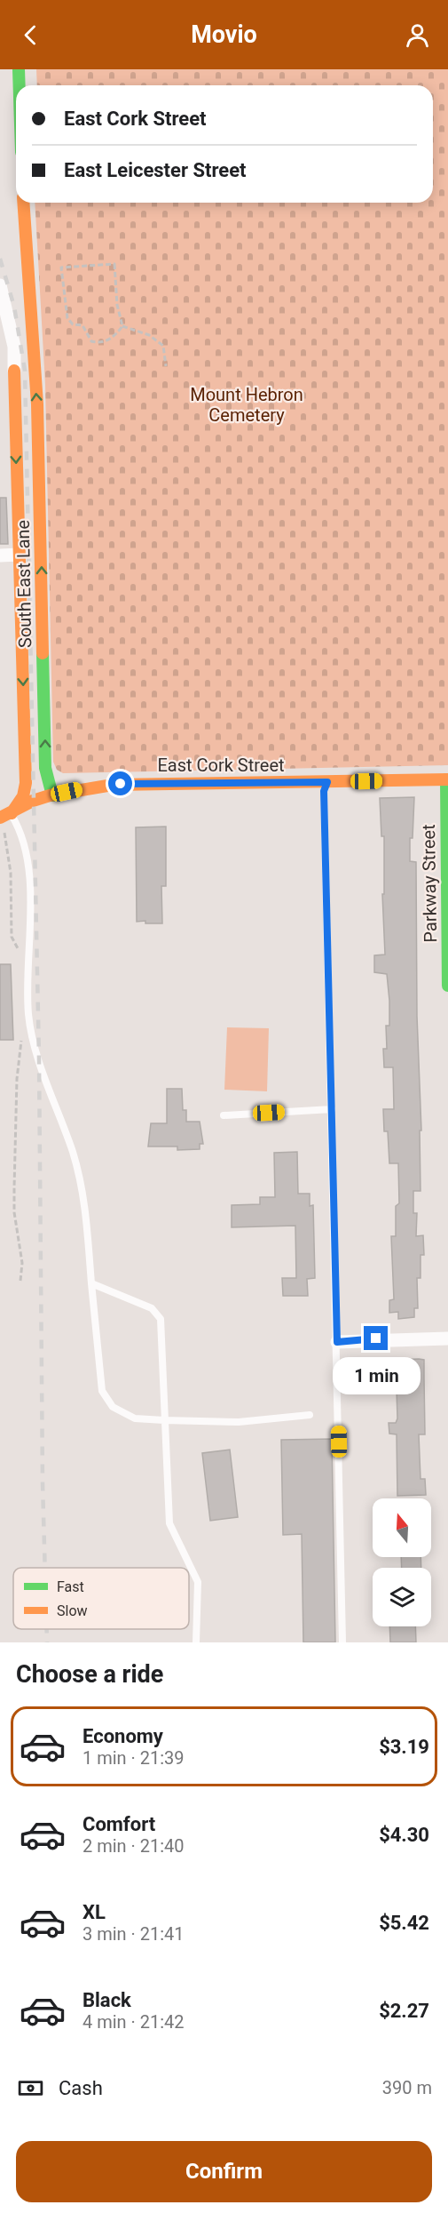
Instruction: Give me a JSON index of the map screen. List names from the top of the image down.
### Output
{
  "streets": {
    "street": ["South East Lane", "East Cork Street", "Parkway Street"]
  },
  "crossings": [
    ["South East Lane", "East Cork Street"],
    ["East Cork Street", "Parkway Street"]
  ],
  "parks": ["Mount Hebron Cemetery"],
  "legend": ["Fast", "Slow"],
  "north": "top",
  "page": {
    "header": "Movio",
    "banner": ["East Cork Street", "East Leicester Street"],
    "bubble": "1 min",
    "heading": "Choose a ride",
    "list": [
      {
        "name": "Economy",
        "note": "1 min · 21:39",
        "value": "$3.19"
      },
      {
        "name": "Comfort",
        "note": "2 min · 21:40",
        "value": "$4.30"
      },
      {
        "name": "XL",
        "note": "3 min · 21:41",
        "value": "$5.42"
      },
      {
        "name": "Black",
        "note": "4 min · 21:42",
        "value": "$2.27"
      }
    ],
    "pay": ["Cash", "390 m"],
    "buttons": "Confirm"
  }
}
